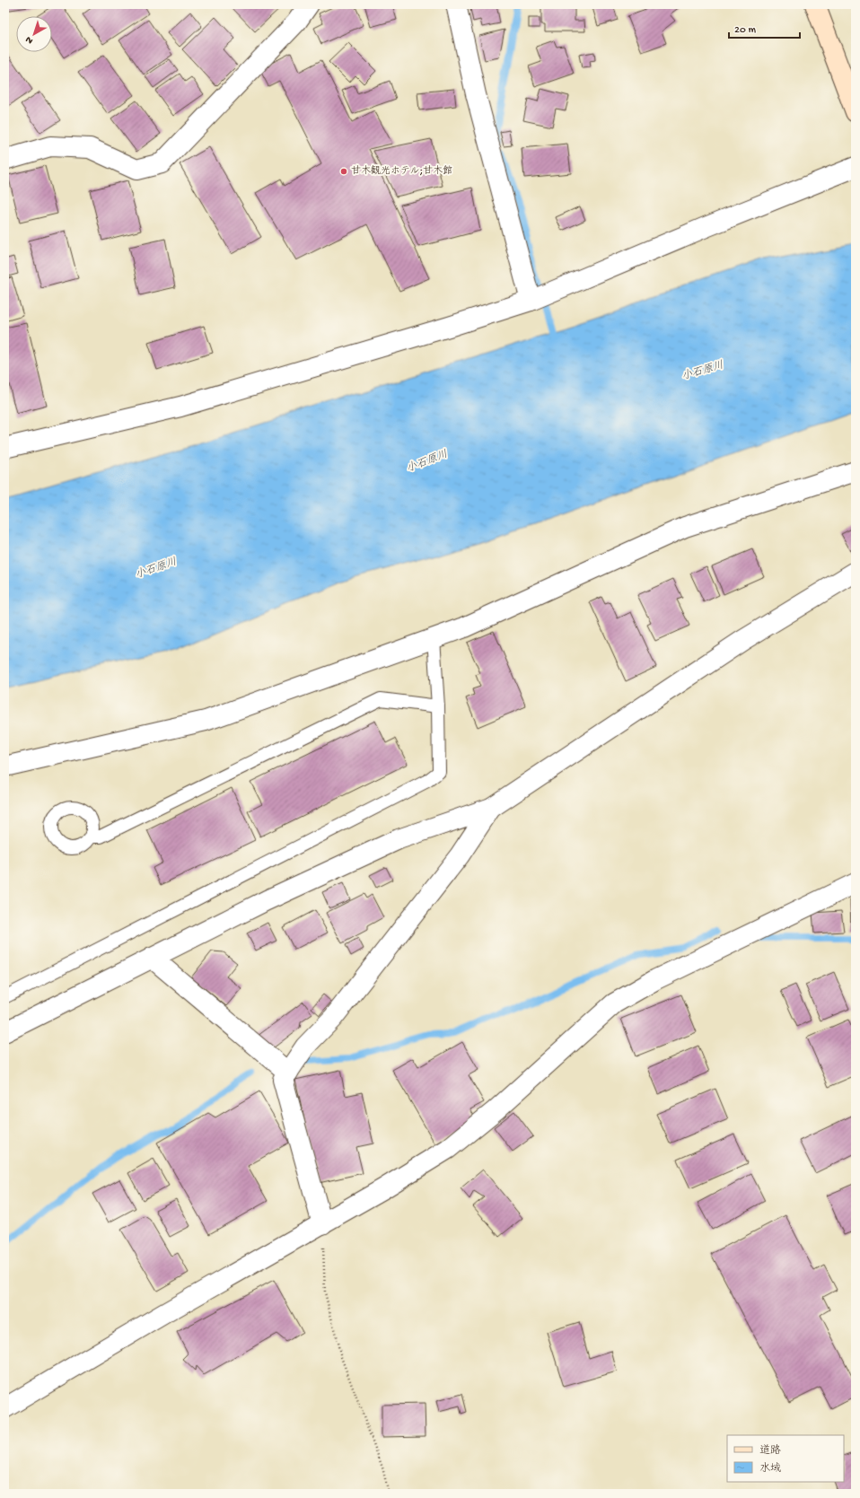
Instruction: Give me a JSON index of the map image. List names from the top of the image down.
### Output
{
  "water": ["小石原川"],
  "places": ["甘木観光ホテル;甘木館"],
  "legend": ["道路", "水域"],
  "scale_bar": "20 m",
  "north": "bottom left"
}
